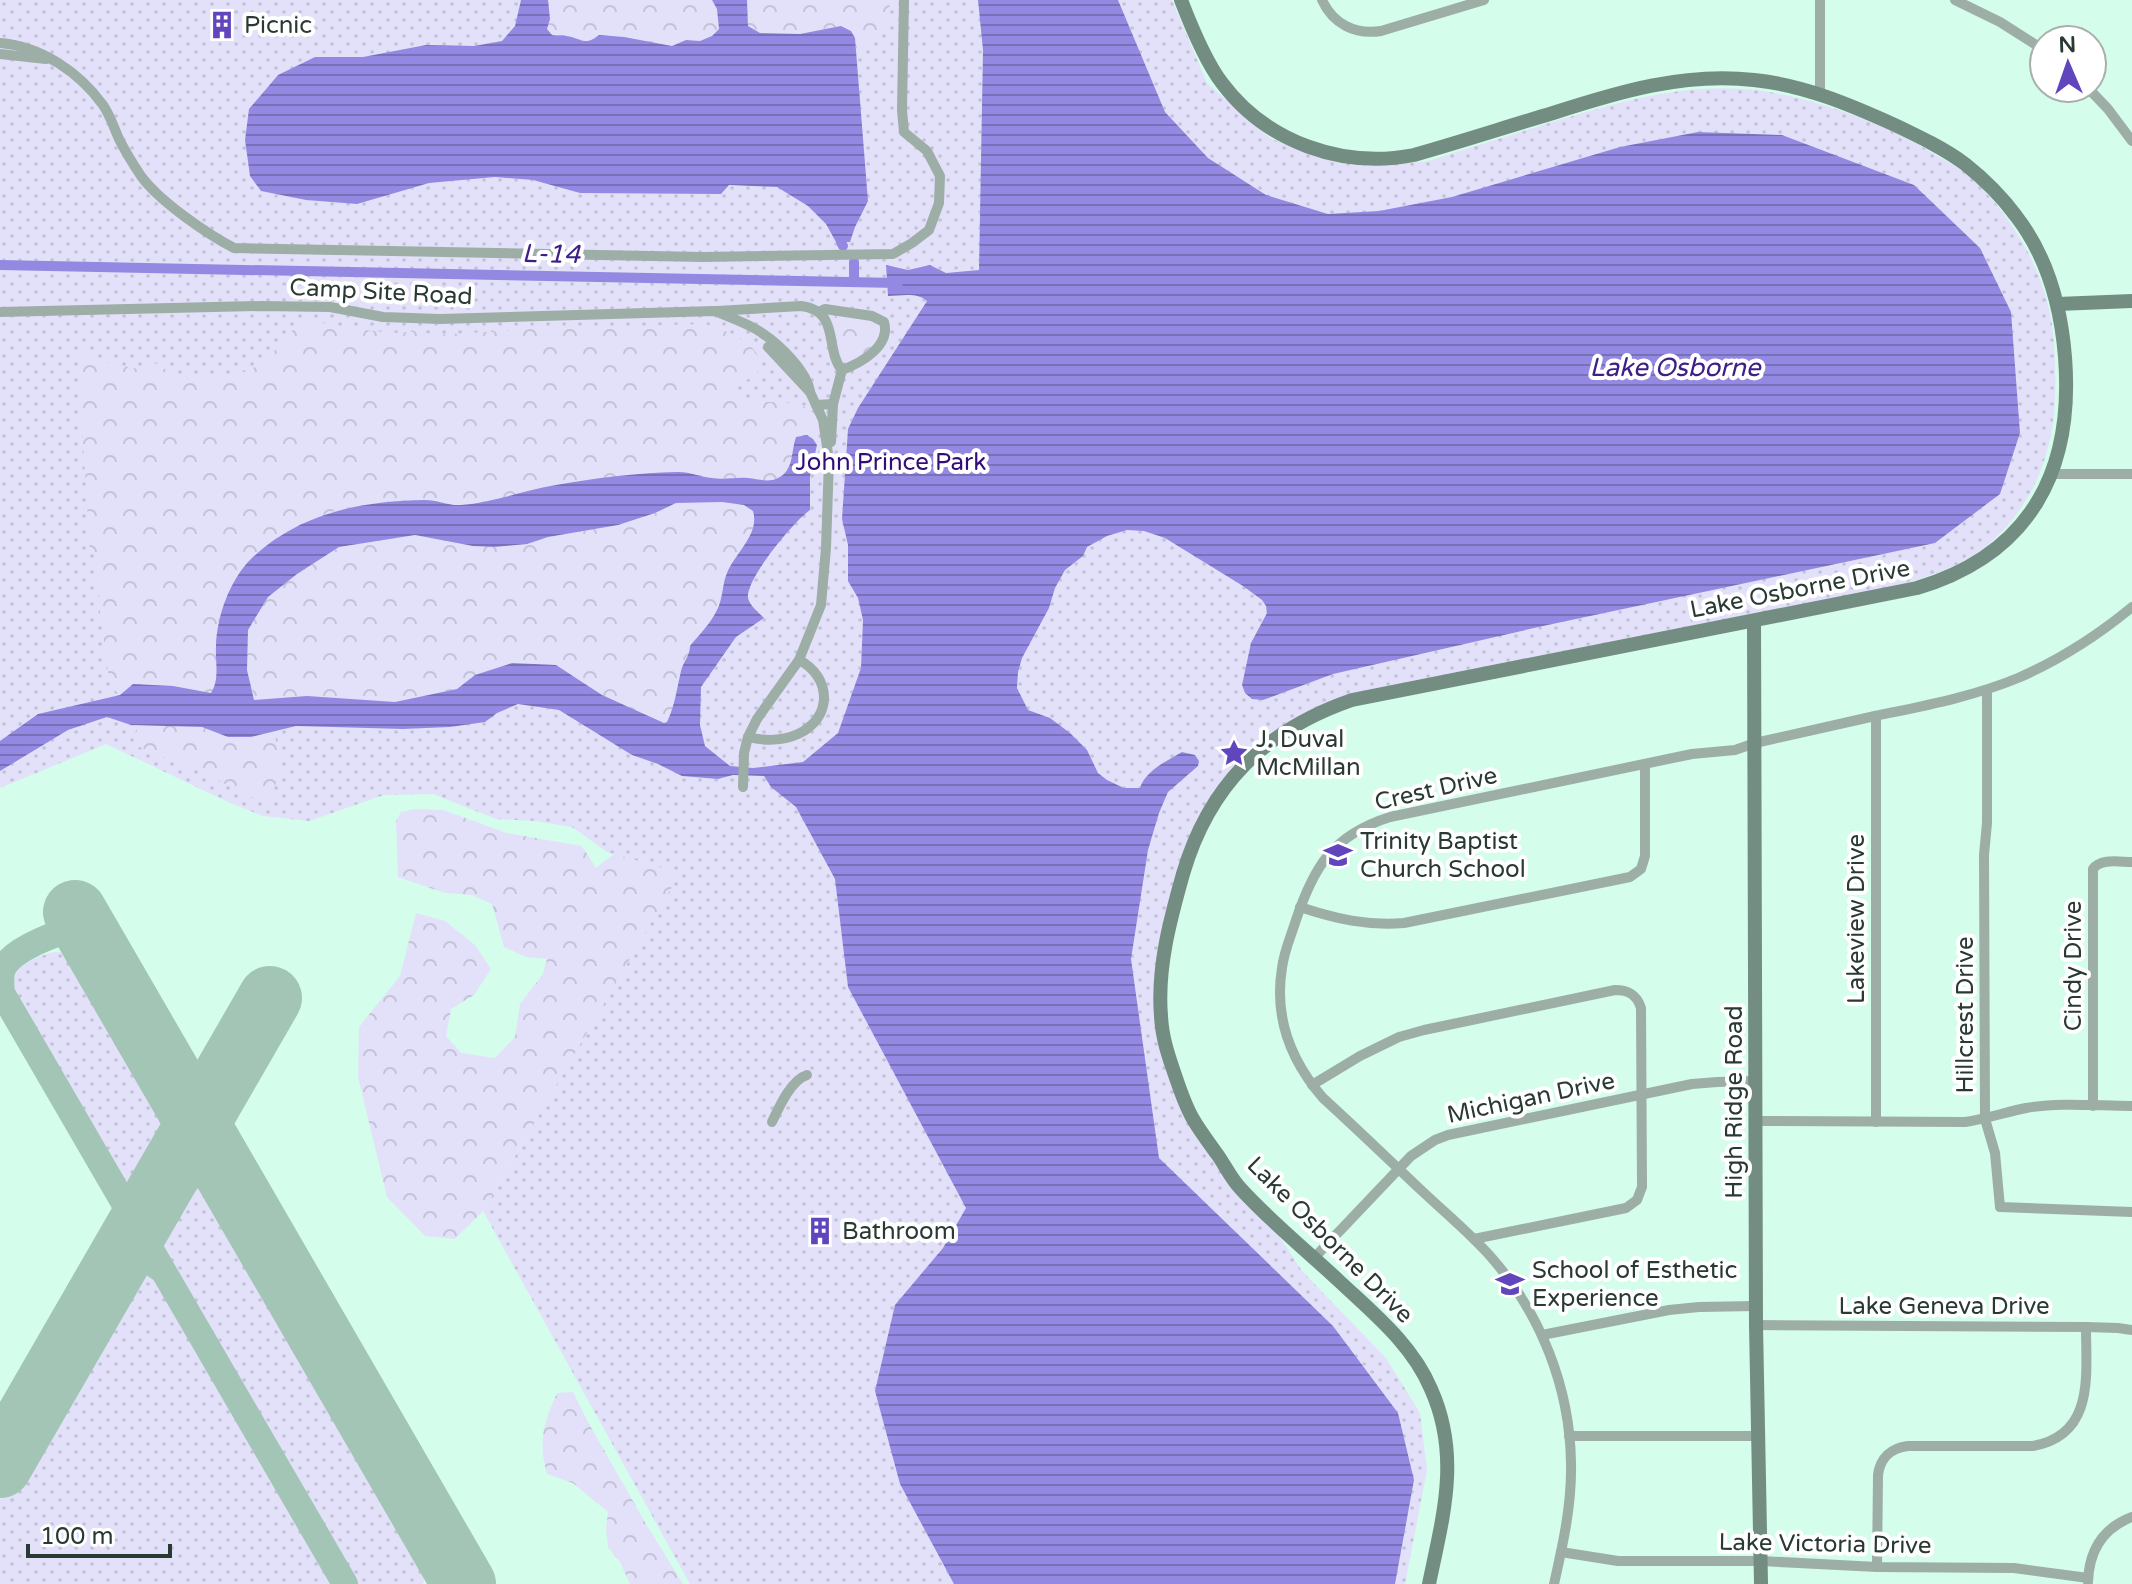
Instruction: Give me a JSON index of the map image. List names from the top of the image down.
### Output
{
  "streets": {
    "street": [
      "Camp Site Road",
      "Lake Osborne Drive",
      "Crest Drive",
      "Lakeview Drive",
      "Cindy Drive",
      "Hillcrest Drive",
      "Michigan Drive",
      "High Ridge Road",
      "Lake Geneva Drive",
      "Lake Victoria Drive"
    ]
  },
  "crossings": [
    ["Lake Osborne Drive", "Michigan Drive"],
    ["Lake Osborne Drive", "High Ridge Road"],
    ["Crest Drive", "Lakeview Drive"],
    ["Crest Drive", "Hillcrest Drive"],
    ["Crest Drive", "Michigan Drive"],
    ["Crest Drive", "High Ridge Road"],
    ["Crest Drive", "Lake Victoria Drive"],
    ["Michigan Drive", "High Ridge Road"],
    ["High Ridge Road", "Lake Geneva Drive"],
    ["High Ridge Road", "Lake Victoria Drive"]
  ],
  "water": ["L-14", "Lake Osborne"],
  "parks": ["John Prince Park"],
  "places": {
    "building": ["Picnic", "Bathroom"],
    "place": ["J. Duval McMillan"],
    "school or university": ["Trinity Baptist Church School", "School of Esthetic Experience"]
  },
  "scale_bar": "100 m",
  "north": "top"
}
